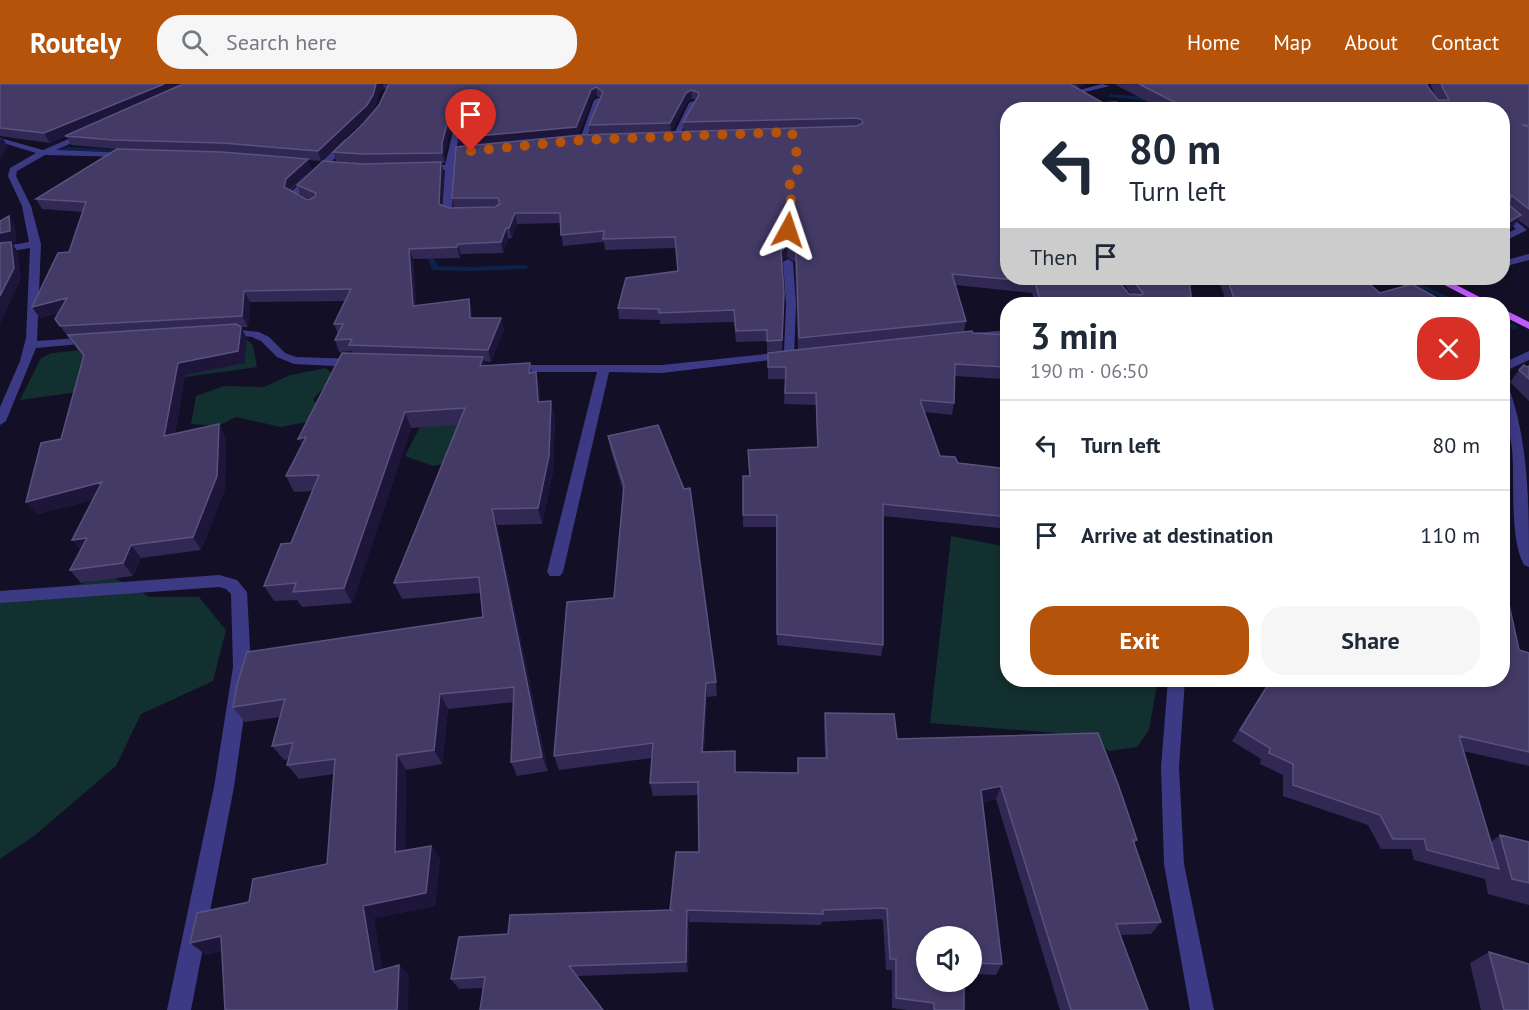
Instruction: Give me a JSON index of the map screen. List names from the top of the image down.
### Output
{
  "page": {
    "header": "Routely",
    "search": "Search here",
    "nav": [
      "Home",
      "Map",
      "About",
      "Contact"
    ],
    "turn": ["80 m", "Turn left"],
    "then": "Then",
    "heading": ["3 min", "190 m · 06:50"],
    "list": [
      {
        "name": "Turn left",
        "value": "80 m"
      },
      {
        "name": "Arrive at destination",
        "value": "110 m"
      }
    ],
    "buttons": ["Exit", "Share"]
  }
}
